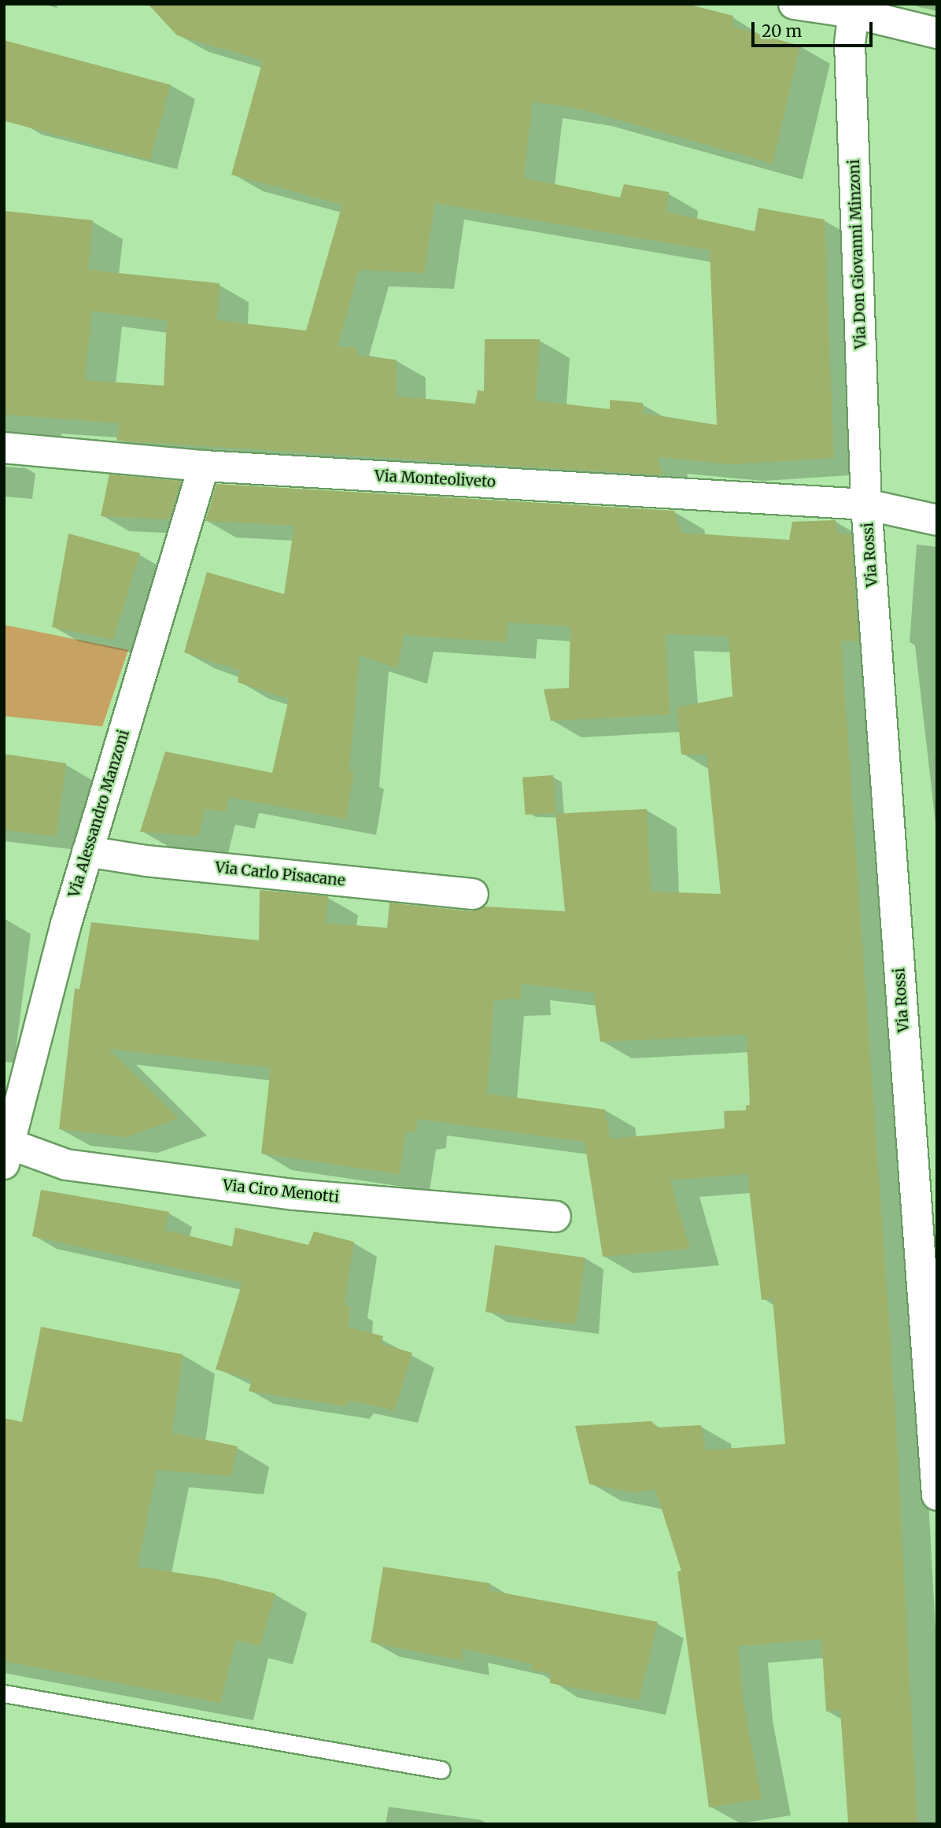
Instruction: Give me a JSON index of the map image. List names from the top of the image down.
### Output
{
  "streets": {
    "street": [
      "Via Don Giovanni Minzoni",
      "Via Monteoliveto",
      "Via Rossi",
      "Via Alessandro Manzoni",
      "Via Carlo Pisacane",
      "Via Ciro Menotti"
    ]
  },
  "crossings": [
    ["Via Don Giovanni Minzoni", "Via Monteoliveto"],
    ["Via Don Giovanni Minzoni", "Via Rossi"],
    ["Via Monteoliveto", "Via Rossi"],
    ["Via Monteoliveto", "Via Alessandro Manzoni"],
    ["Via Alessandro Manzoni", "Via Carlo Pisacane"],
    ["Via Alessandro Manzoni", "Via Ciro Menotti"]
  ],
  "scale_bar": "20 m"
}
